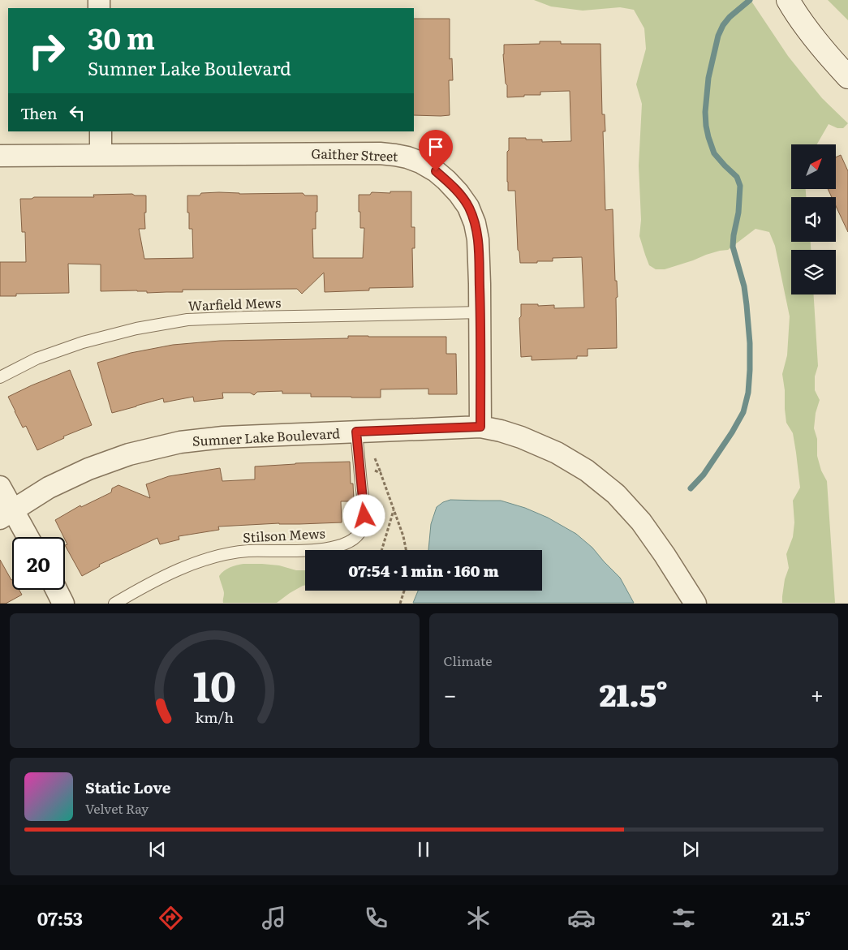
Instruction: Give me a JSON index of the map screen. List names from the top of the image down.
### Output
{
  "streets": {
    "street": ["Gaither Street", "Sumner Lake Boulevard"],
    "lane": ["Warfield Mews", "Stilson Mews"]
  },
  "crossings": [
    ["Gaither Street", "Warfield Mews"],
    ["Gaither Street", "Sumner Lake Boulevard"],
    ["Sumner Lake Boulevard", "Stilson Mews"]
  ],
  "north": "top right",
  "page": {
    "turn": ["30 m", "Sumner Lake Boulevard"],
    "then": "Then",
    "limit": "20",
    "trip": "07:54 · 1 min · 160 m",
    "tile": "Climate",
    "heat": ["−", "21.5°", "+"],
    "song": ["Static Love", "Velvet Ray"],
    "tabs": ["07:53", "21.5°"],
    "gauge": ["10", "km/h"]
  }
}
